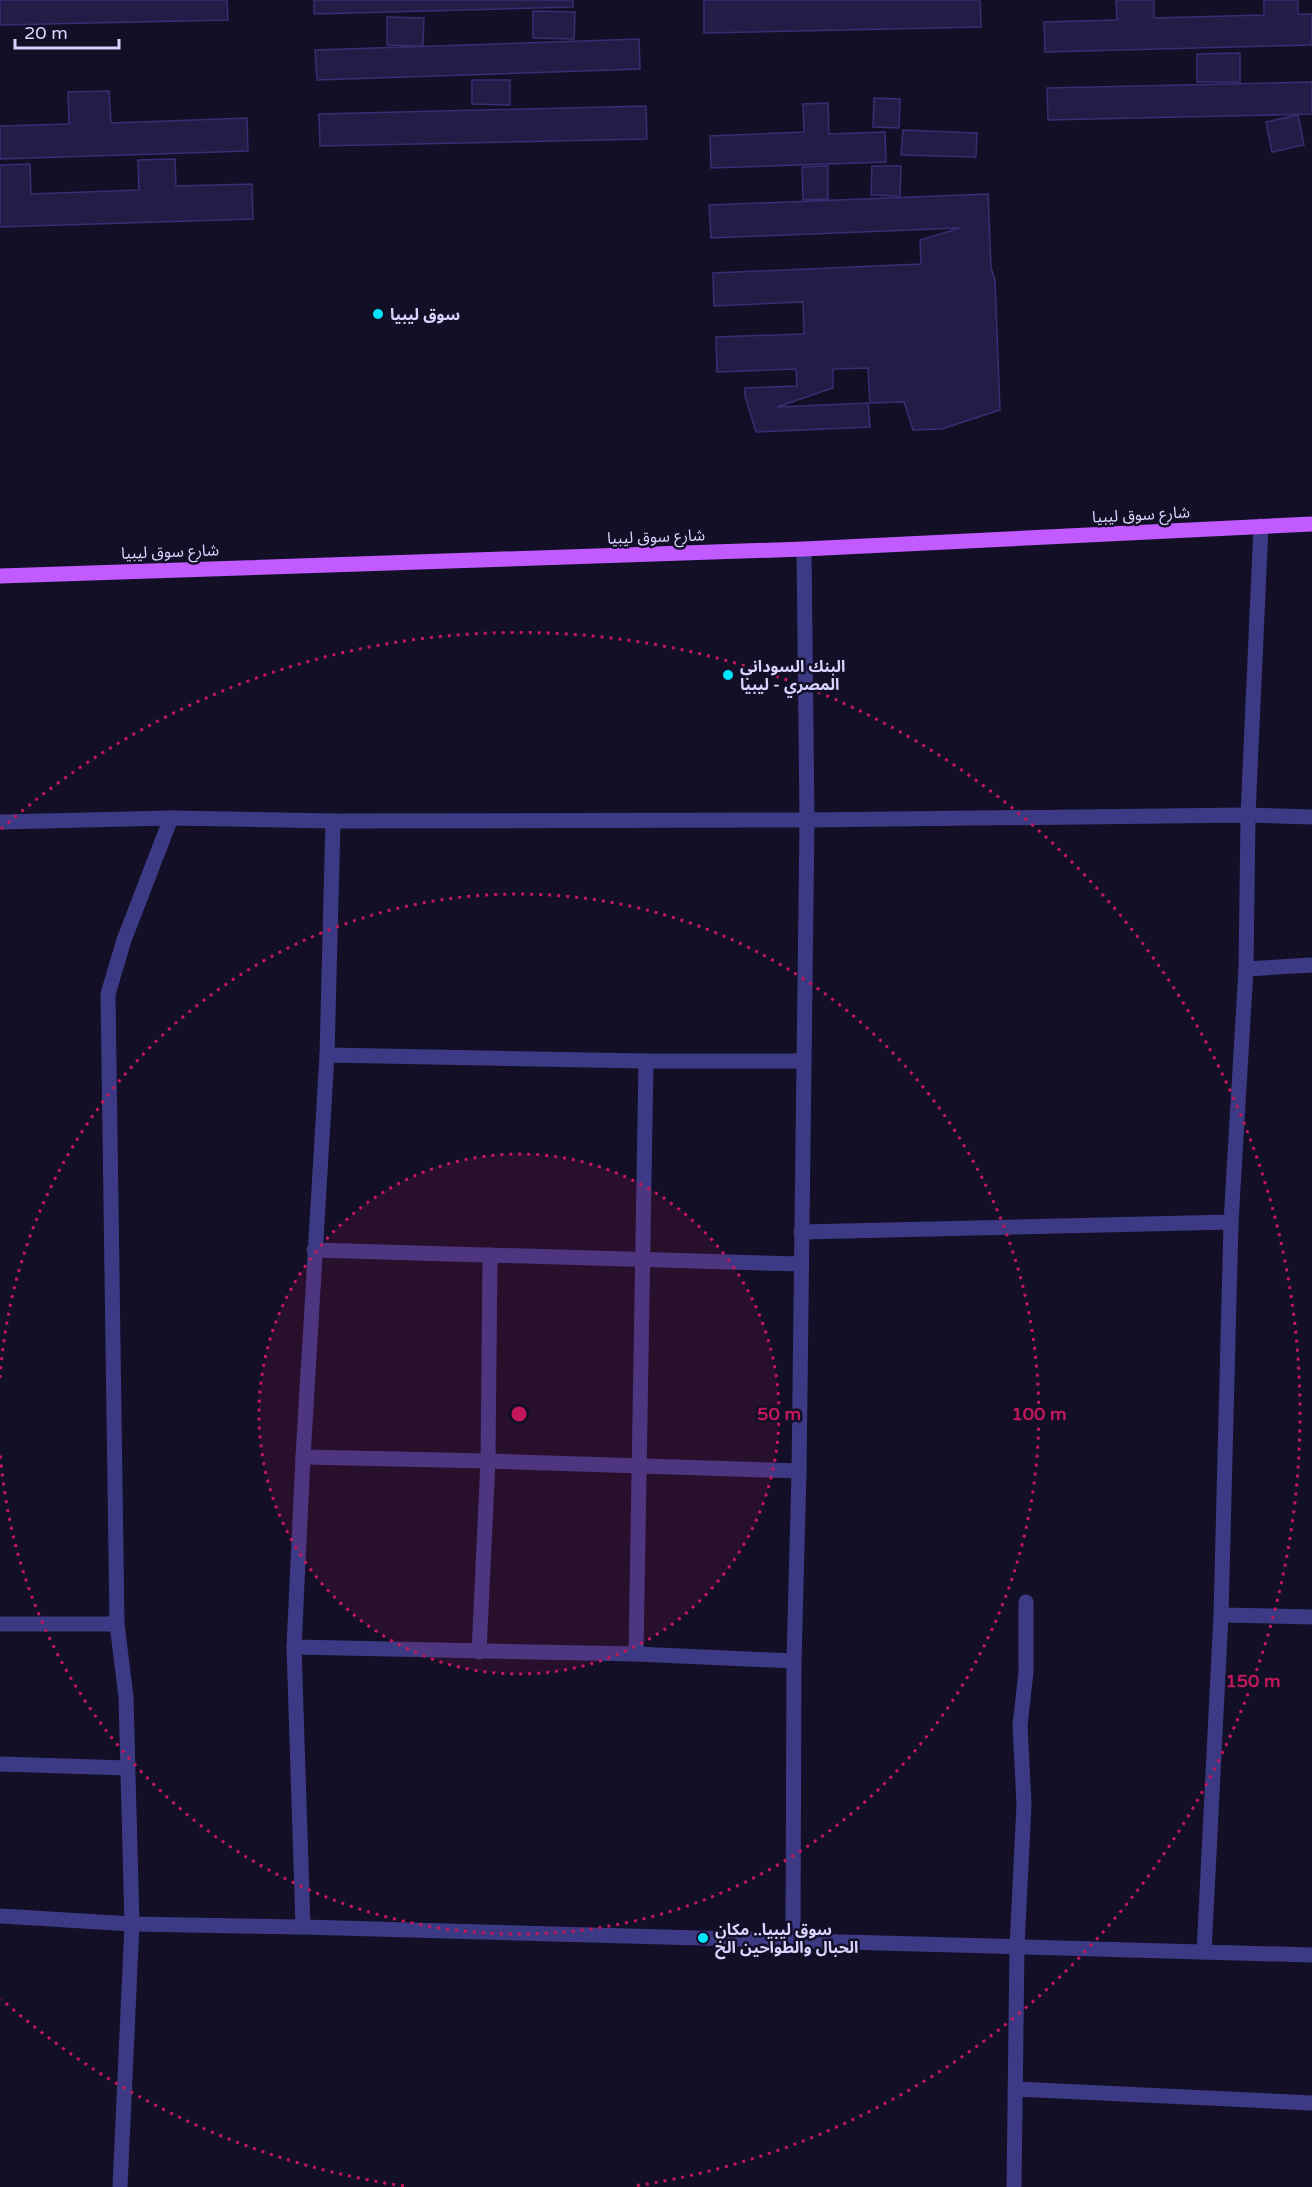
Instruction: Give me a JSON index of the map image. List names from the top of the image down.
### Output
{
  "streets": {
    "main road": ["شارع سوق ليبيا"]
  },
  "places": ["سوق ليبيا", "البنك السوداني المصري - ليبيا", "سوق ليبيا.. مكان الحبال والطواحين الخ"],
  "scale_bar": "20 m",
  "rings": ["50 m", "100 m", "150 m"]
}
